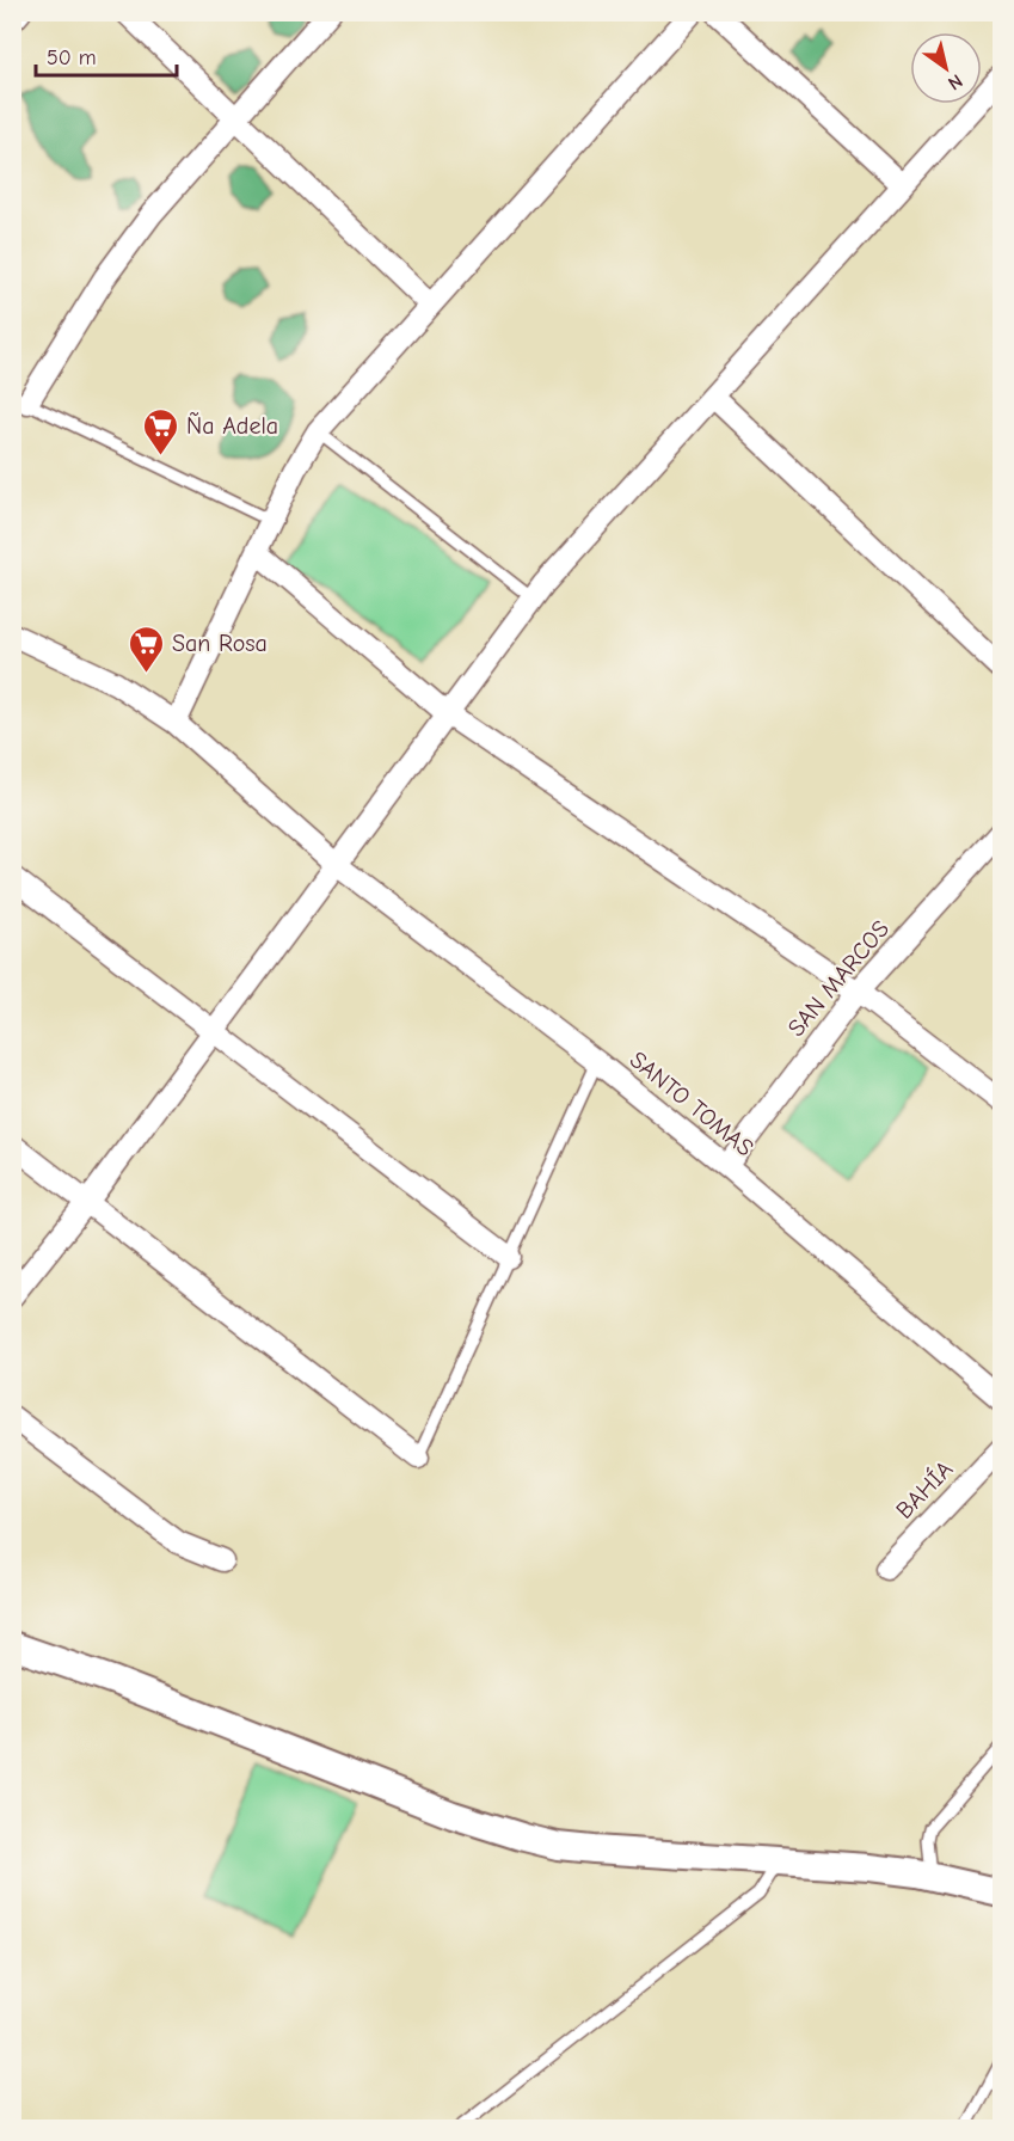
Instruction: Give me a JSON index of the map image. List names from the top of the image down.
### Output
{
  "streets": {
    "street": ["SAN MARCOS", "SANTO TOMAS", "BAHÍA"]
  },
  "crossings": [
    ["SAN MARCOS", "SANTO TOMAS"]
  ],
  "places": {
    "supermarket": ["Ña Adela", "San Rosa"]
  },
  "scale_bar": "50 m",
  "north": "bottom right"
}
